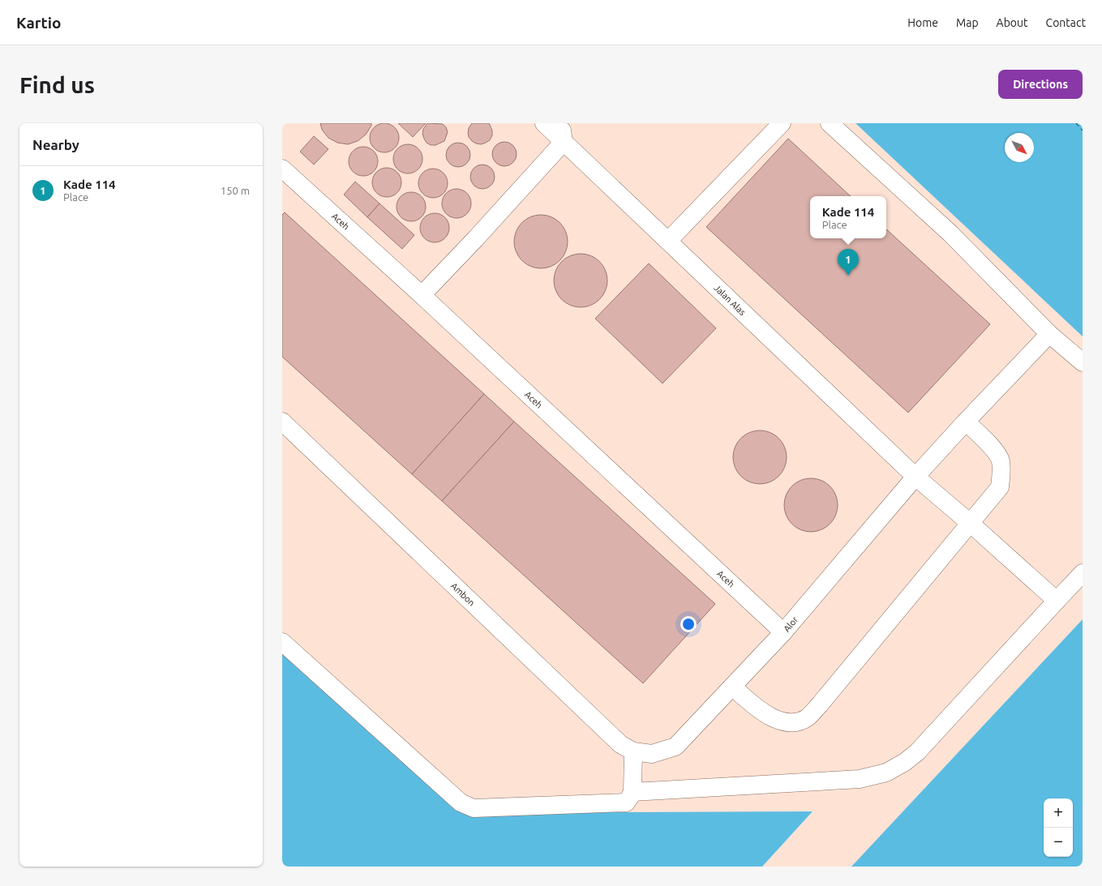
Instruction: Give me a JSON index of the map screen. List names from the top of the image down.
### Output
{
  "streets": {
    "lane": [
      "Aceh",
      "Jalan Alas",
      "Ambon",
      "Alor"
    ]
  },
  "crossings": [
    ["Aceh", "Alor"],
    ["Jalan Alas", "Alor"],
    ["Ambon", "Alor"]
  ],
  "north": "bottom right",
  "page": {
    "header": "Kartio",
    "nav": [
      "Home",
      "Map",
      "About",
      "Contact"
    ],
    "buttons": "Directions",
    "title": "Find us",
    "heading": "Nearby",
    "list": [
      {
        "mark": "1",
        "name": "Kade 114",
        "note": "Place",
        "value": "150 m"
      }
    ],
    "popup": ["Kade 114", "Place"],
    "pins": "1",
    "map_buttons": ["+", "−"]
  }
}
